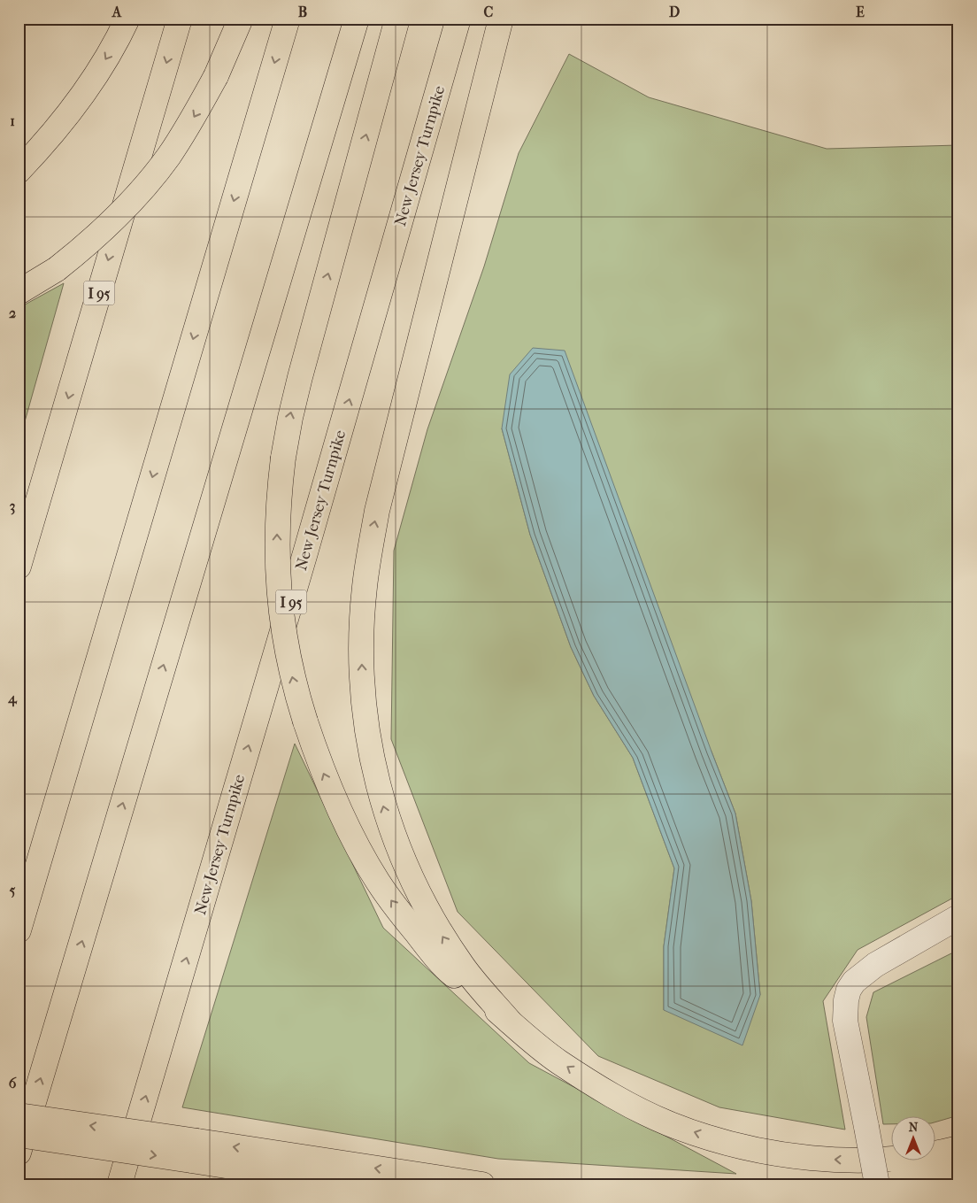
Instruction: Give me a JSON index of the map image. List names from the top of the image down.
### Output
{
  "streets": {
    "highway": ["New Jersey Turnpike", "I 95"]
  },
  "north": "top",
  "grid": {
    "columns": [
      "A",
      "B",
      "C",
      "D",
      "E"
    ],
    "rows": [
      "1",
      "2",
      "3",
      "4",
      "5",
      "6"
    ]
  }
}
